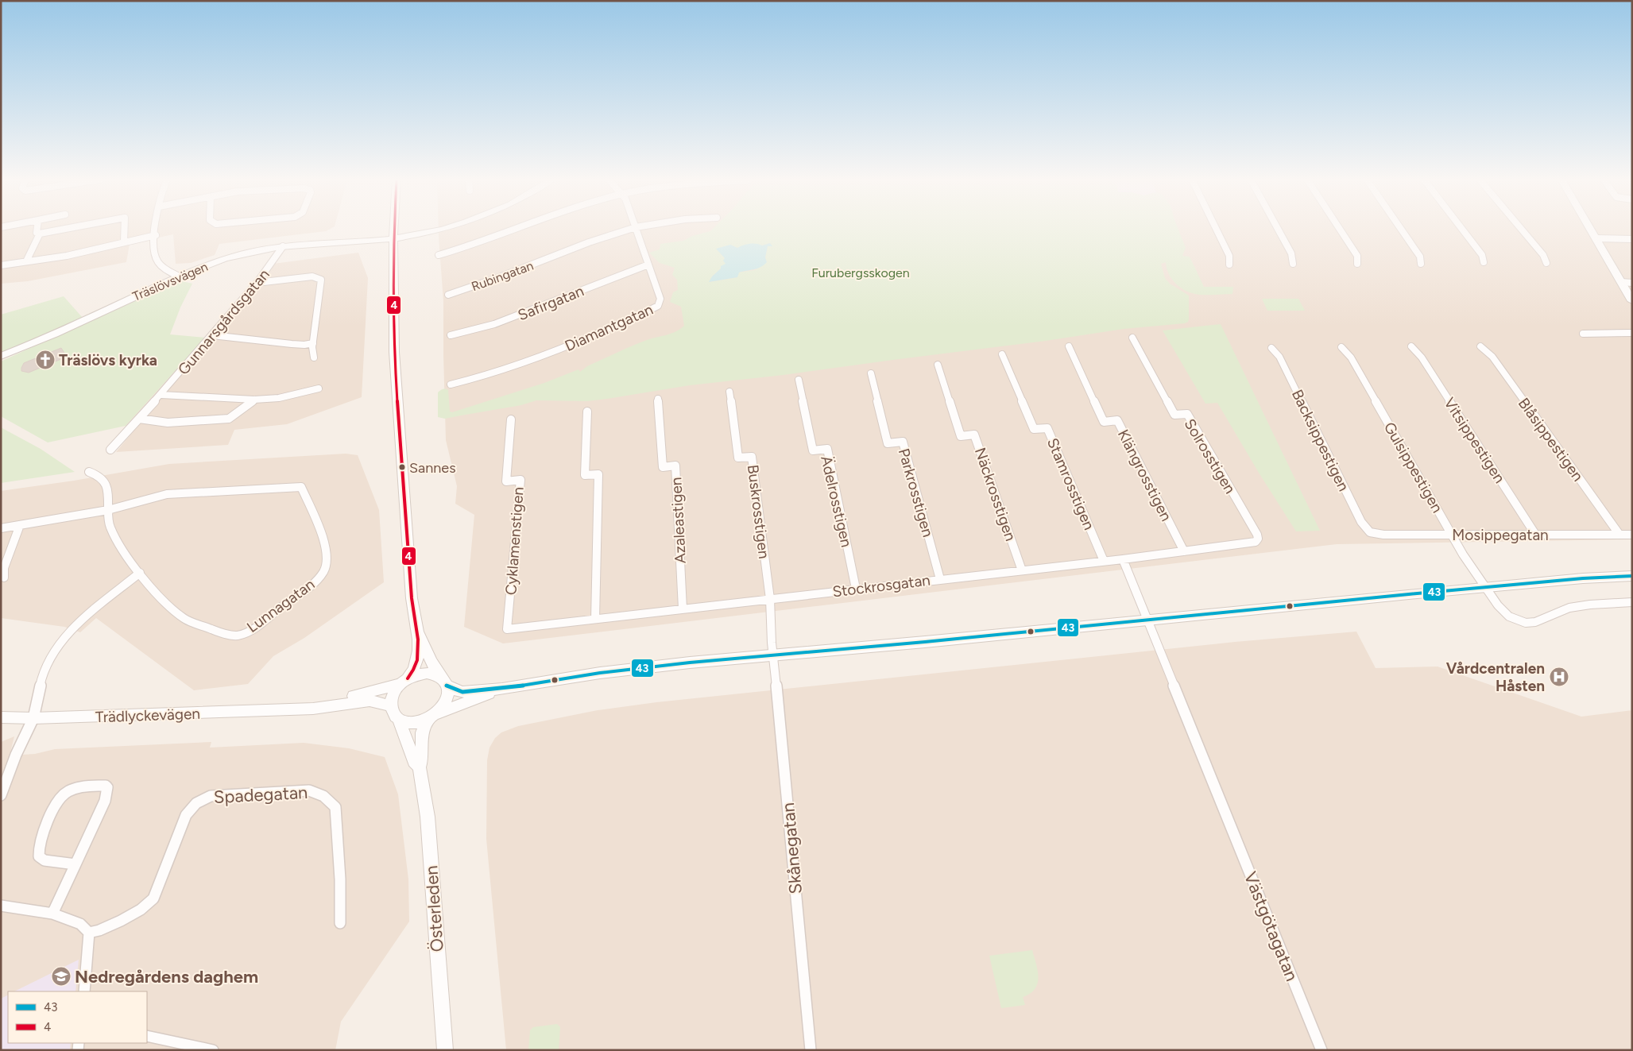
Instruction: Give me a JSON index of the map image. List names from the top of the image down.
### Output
{
  "streets": {
    "street": [
      "Rubingatan",
      "Träslövsvägen",
      "Safirgatan",
      "Gunnarsgårdsgatan",
      "Diamantgatan",
      "Blåsippestigen",
      "Backsippestigen",
      "Vitsippestigen",
      "Solrosstigen",
      "Gulsippestigen",
      "Klängrosstigen",
      "Stamrosstigen",
      "Parkrosstigen",
      "Näckrosstigen",
      "Ädelrosstigen",
      "Buskrosstigen",
      "Azaleastigen",
      "Mosippegatan",
      "Cyklamenstigen",
      "Stockrosgatan",
      "Lunnagatan",
      "Trädlyckevägen",
      "Spadegatan",
      "Skånegatan",
      "Österleden",
      "Västgötagatan"
    ]
  },
  "crossings": [
    ["Träslövsvägen", "Gunnarsgårdsgatan"],
    ["Safirgatan", "Diamantgatan"],
    ["Blåsippestigen", "Mosippegatan"],
    ["Backsippestigen", "Mosippegatan"],
    ["Vitsippestigen", "Mosippegatan"],
    ["Solrosstigen", "Stockrosgatan"],
    ["Gulsippestigen", "Mosippegatan"],
    ["Gulsippestigen", "Trädlyckevägen"],
    ["Klängrosstigen", "Stockrosgatan"],
    ["Stamrosstigen", "Stockrosgatan"],
    ["Parkrosstigen", "Stockrosgatan"],
    ["Näckrosstigen", "Stockrosgatan"],
    ["Ädelrosstigen", "Stockrosgatan"],
    ["Buskrosstigen", "Stockrosgatan"],
    ["Buskrosstigen", "Skånegatan"],
    ["Azaleastigen", "Stockrosgatan"],
    ["Cyklamenstigen", "Stockrosgatan"],
    ["Stockrosgatan", "Skånegatan"],
    ["Stockrosgatan", "Västgötagatan"],
    ["Trädlyckevägen", "Skånegatan"],
    ["Trädlyckevägen", "Österleden"],
    ["Trädlyckevägen", "Västgötagatan"]
  ],
  "parks": ["Furubergsskogen"],
  "places": {
    "church": ["Träslövs kyrka"],
    "other": ["Sannes"],
    "hospital": ["Vårdcentralen Håsten"],
    "school or university": ["Nedregårdens daghem"]
  },
  "lines": ["transit line 4", "transit line 43"],
  "legend": ["43", "4"]
}
